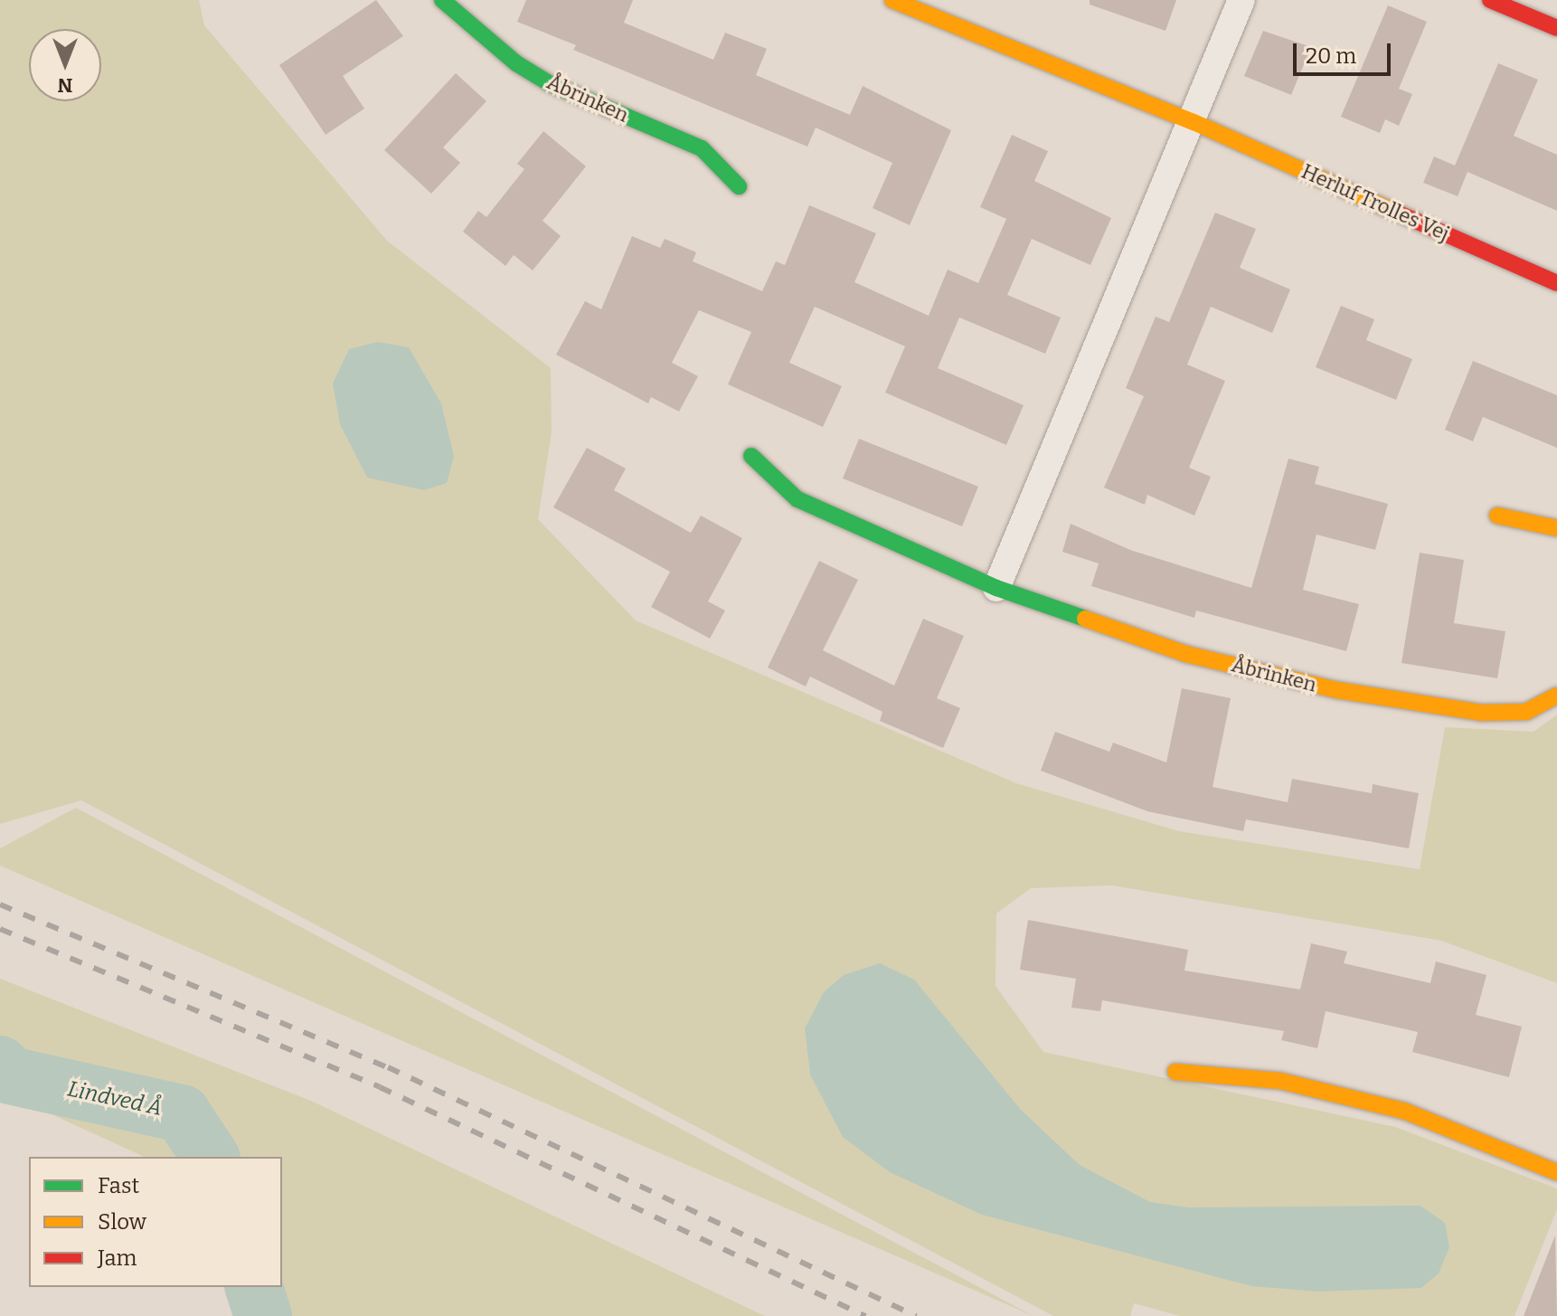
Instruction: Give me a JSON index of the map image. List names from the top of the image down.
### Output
{
  "streets": {
    "street": ["Åbrinken", "Herluf Trolles Vej"]
  },
  "water": ["Lindved Å"],
  "legend": ["Fast", "Slow", "Jam"],
  "scale_bar": "20 m",
  "north": "bottom"
}
